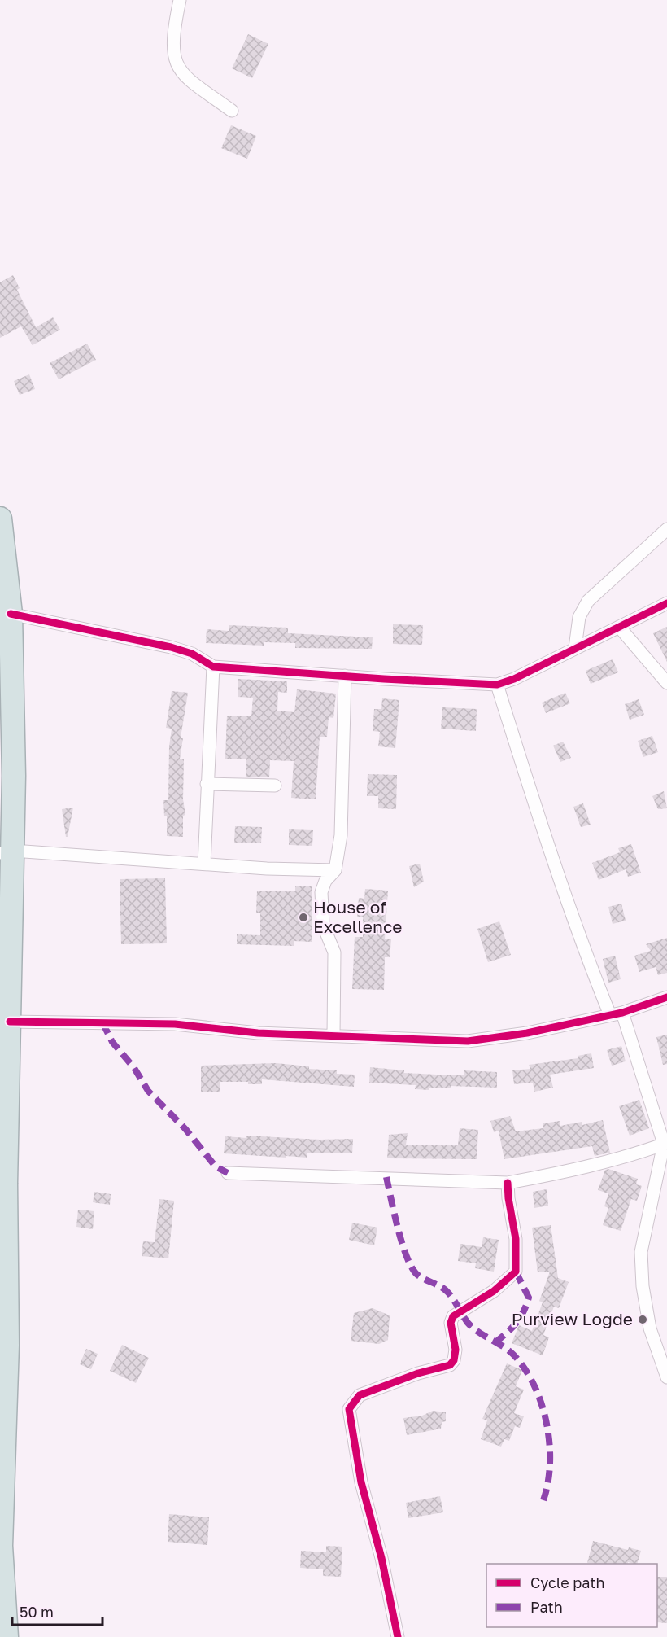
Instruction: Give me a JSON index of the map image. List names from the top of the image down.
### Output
{
  "places": ["House of Excellence", "Purview Logde"],
  "legend": ["Cycle path", "Path"],
  "scale_bar": "50 m"
}
